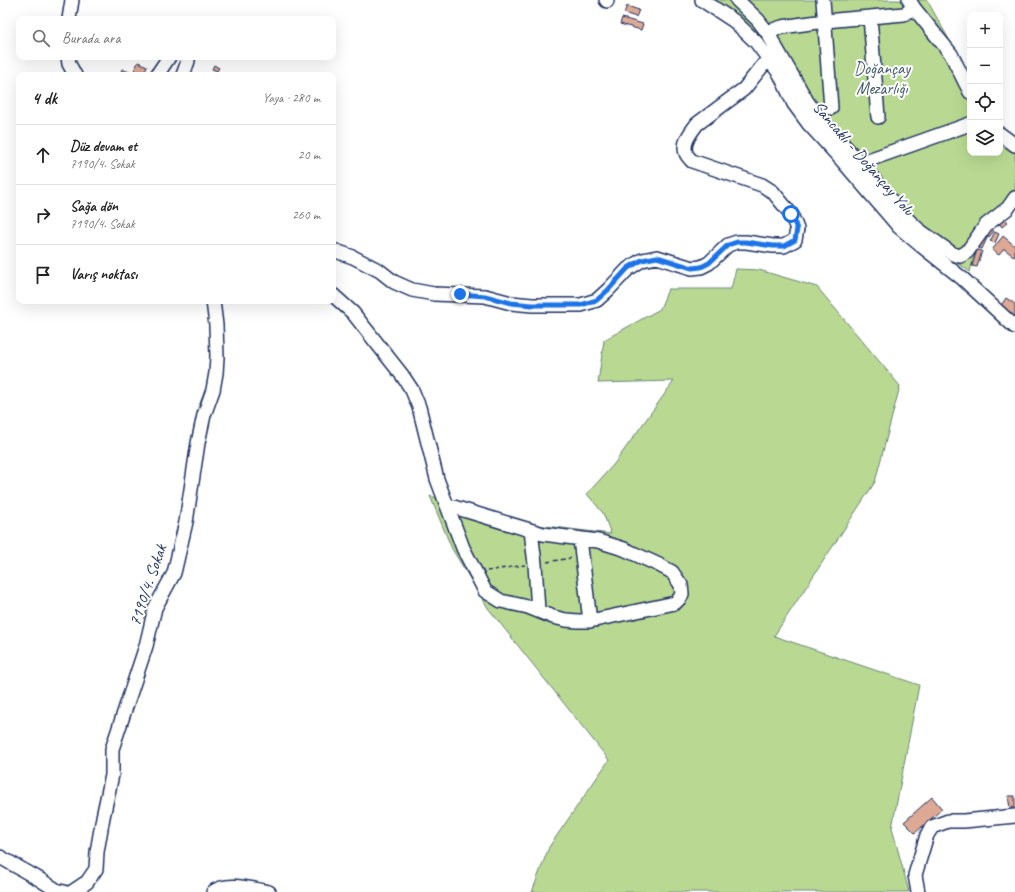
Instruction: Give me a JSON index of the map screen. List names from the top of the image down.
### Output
{
  "streets": {
    "street": ["Sancaklı - Doğançay Yolu", "7190/4. Sokak"]
  },
  "parks": ["Doğançay Mezarlığı"],
  "page": {
    "map_buttons": ["+", "−"],
    "search": "Burada ara",
    "heading": ["4 dk", "Yaya · 280 m"],
    "list": [
      ["Düz devam et", "7190/4. Sokak", "20 m"],
      ["Sağa dön", "7190/4. Sokak", "260 m"],
      "Varış noktası"
    ]
  }
}
